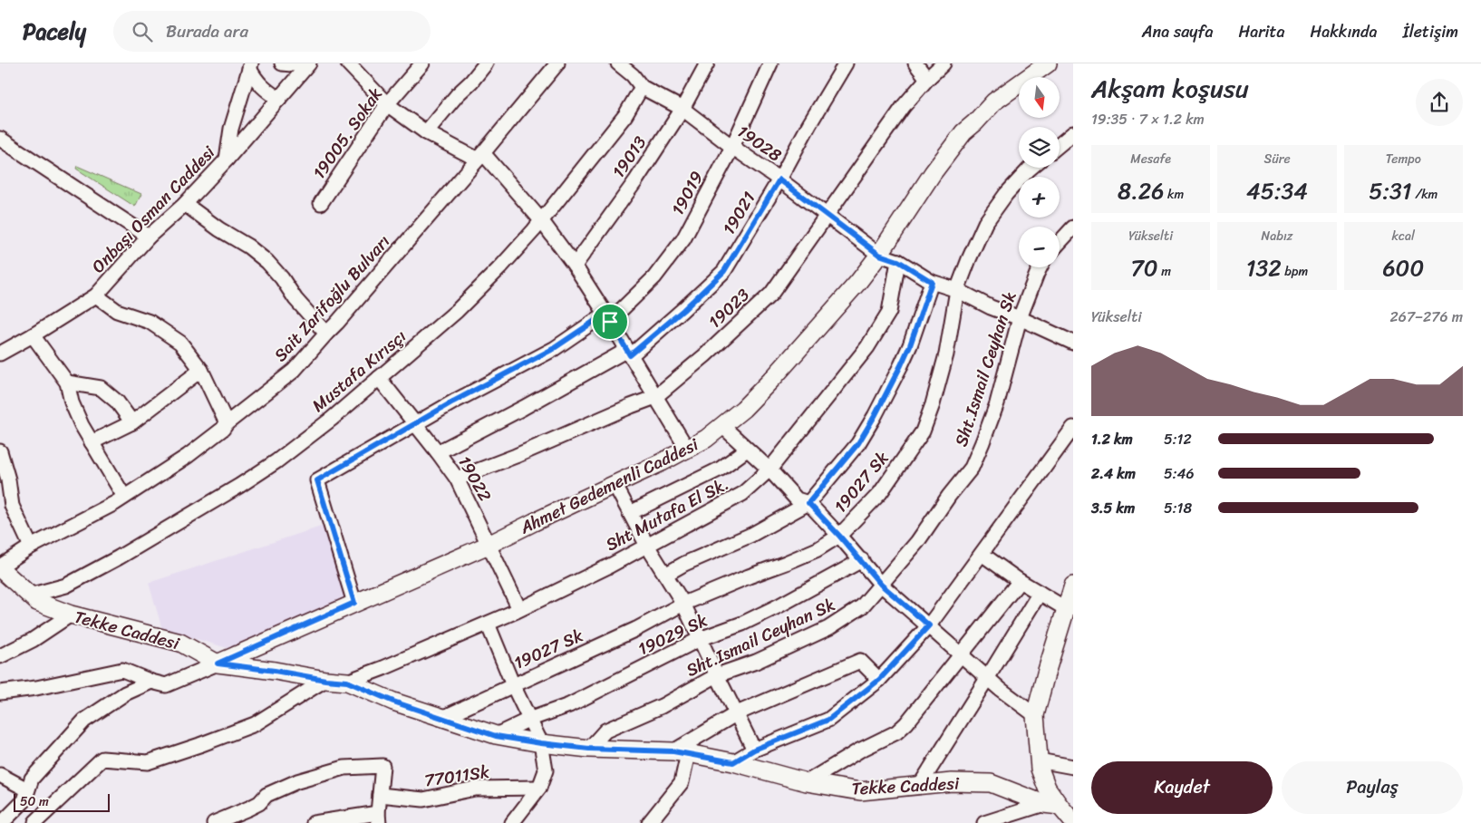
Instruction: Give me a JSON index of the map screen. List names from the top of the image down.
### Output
{
  "streets": {
    "street": [
      "19005. Sokak",
      "19028",
      "19013",
      "19019",
      "Onbaşı Osman Caddesi",
      "19021",
      "Sait Zarifoğlu Bulvarı",
      "19023",
      "Sht.Ismail Ceyhan Sk",
      "Mustafa Kırısçı",
      "19022",
      "19027 Sk",
      "Ahmet Gedemenli Caddesi",
      "Sht Mutafa El Sk.",
      "Tekke Caddesi",
      "19029 Sk",
      "77011Sk"
    ]
  },
  "crossings": [
    ["19028", "19013"],
    ["19028", "19019"],
    ["19028", "19021"],
    ["19028", "19023"],
    ["19028", "Sht.Ismail Ceyhan Sk"],
    ["19028", "Mustafa Kırısçı"],
    ["19028", "19027 Sk"],
    ["19028", "Ahmet Gedemenli Caddesi"],
    ["19028", "Sht Mutafa El Sk."],
    ["19019", "19022"],
    ["19019", "Ahmet Gedemenli Caddesi"],
    ["19021", "19022"],
    ["Sait Zarifoğlu Bulvarı", "Tekke Caddesi"],
    ["19023", "19022"],
    ["Sht.Ismail Ceyhan Sk", "Tekke Caddesi"],
    ["Mustafa Kırısçı", "19022"],
    ["Mustafa Kırısçı", "Tekke Caddesi"],
    ["19022", "Ahmet Gedemenli Caddesi"],
    ["19022", "Sht Mutafa El Sk."],
    ["19027 Sk", "Tekke Caddesi"],
    ["Ahmet Gedemenli Caddesi", "Tekke Caddesi"],
    ["Sht Mutafa El Sk.", "Tekke Caddesi"],
    ["Tekke Caddesi", "19029 Sk"]
  ],
  "scale_bar": "50 m",
  "north": "bottom",
  "page": {
    "header": "Pacely",
    "search": "Burada ara",
    "nav": [
      "Ana sayfa",
      "Harita",
      "Hakkında",
      "İletişim"
    ],
    "heading": ["Akşam koşusu", "19:35 · 7 × 1.2 km"],
    "map_buttons": ["+", "−"],
    "stats": [
      ["Mesafe", "8.26 km"],
      ["Süre", "45:34"],
      ["Tempo", "5:31 /km"],
      ["Yükselti", "70 m"],
      ["Nabız", "132 bpm"],
      ["kcal", "600"]
    ],
    "chart": ["Yükselti", "267–276 m"],
    "list": [
      {
        "name": "1.2 km",
        "note": "5:12"
      },
      {
        "name": "2.4 km",
        "note": "5:46"
      },
      {
        "name": "3.5 km",
        "note": "5:18"
      }
    ],
    "buttons": ["Kaydet", "Paylaş"],
    "scale": "50 m"
  }
}
